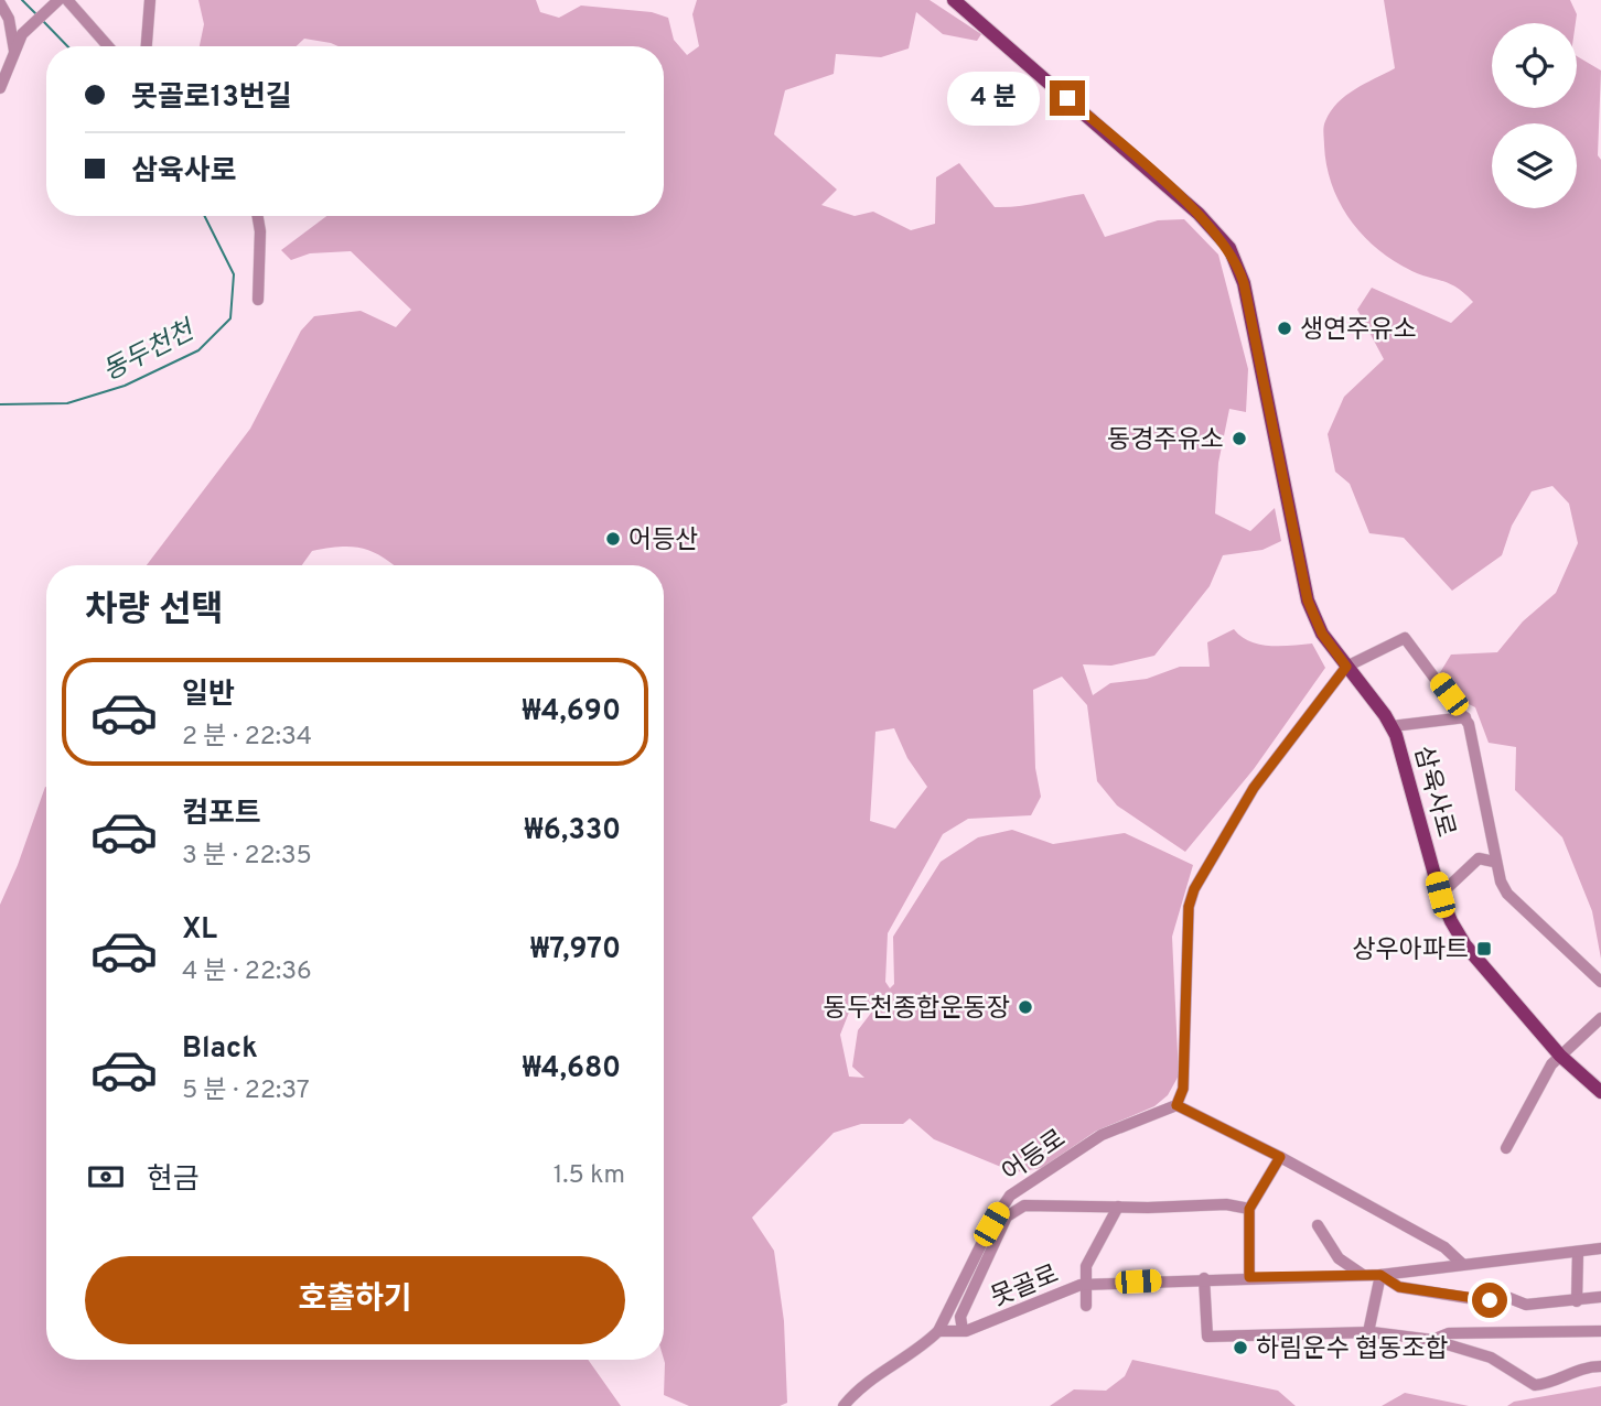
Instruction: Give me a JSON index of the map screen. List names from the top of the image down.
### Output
{
  "streets": {
    "main road": ["삼육사로"],
    "street": ["어등로", "못골로"]
  },
  "crossings": [
    ["어등로", "못골로"]
  ],
  "water": ["동두천천"],
  "places": {
    "other": [
      "생연주유소",
      "동경주유소",
      "어등산",
      "동두천종합운동장",
      "하림운수 협동조합"
    ],
    "transit": ["상우아파트"]
  },
  "page": {
    "banner": ["못골로13번길", "삼육사로"],
    "bubble": "4 분",
    "heading": "차량 선택",
    "list": [
      {
        "name": "일반",
        "note": "2 분 · 22:34",
        "value": "₩4,690"
      },
      {
        "name": "컴포트",
        "note": "3 분 · 22:35",
        "value": "₩6,330"
      },
      {
        "name": "XL",
        "note": "4 분 · 22:36",
        "value": "₩7,970"
      },
      {
        "name": "Black",
        "note": "5 분 · 22:37",
        "value": "₩4,680"
      }
    ],
    "pay": ["현금", "1.5 km"],
    "buttons": "호출하기"
  }
}
